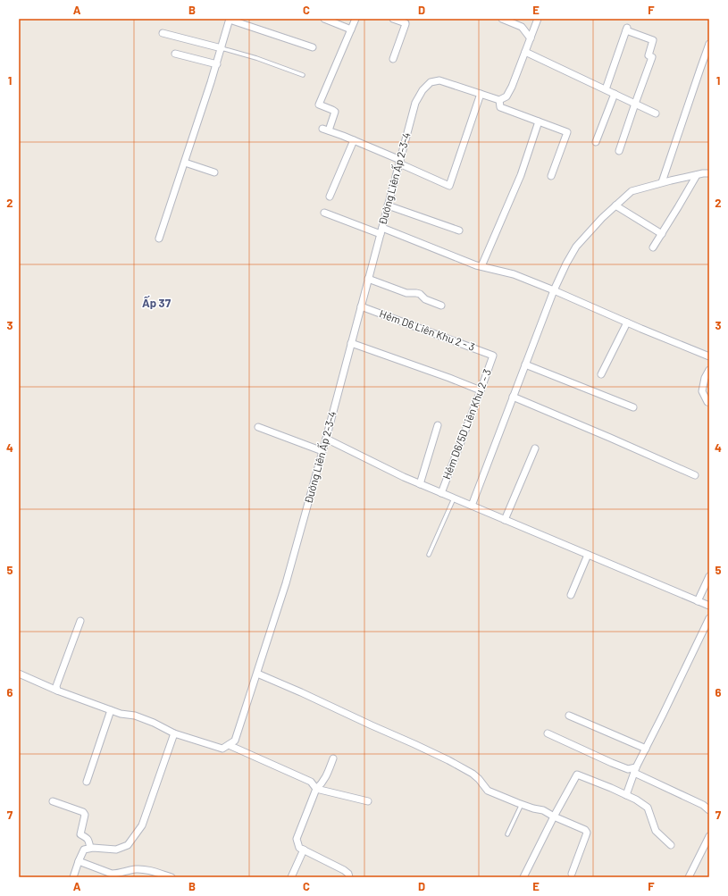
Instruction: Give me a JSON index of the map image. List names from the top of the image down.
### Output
{
  "streets": {
    "street": ["Đường Liên Ấp 2-3-4", "Hẻm D6 Liên Khu 2 - 3", "Hẻm D6/5D Liên Khu 2 - 3"]
  },
  "crossings": [
    ["Đường Liên Ấp 2-3-4", "Hẻm D6 Liên Khu 2 - 3"],
    ["Hẻm D6 Liên Khu 2 - 3", "Hẻm D6/5D Liên Khu 2 - 3"]
  ],
  "districts": ["Ấp 37"],
  "grid": {
    "columns": [
      "A",
      "B",
      "C",
      "D",
      "E",
      "F"
    ],
    "rows": [
      "1",
      "2",
      "3",
      "4",
      "5",
      "6",
      "7"
    ]
  }
}
